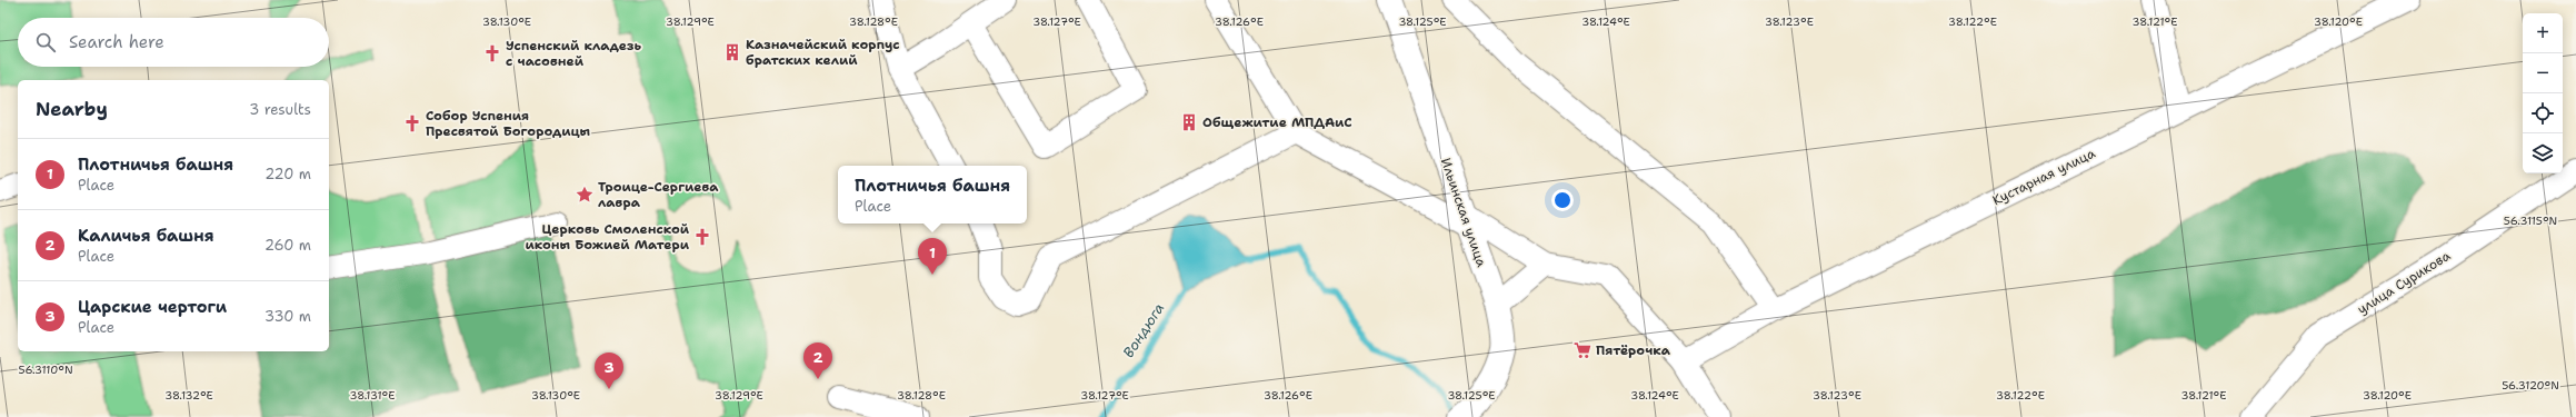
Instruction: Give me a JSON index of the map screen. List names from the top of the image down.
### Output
{
  "streets": {
    "main road": ["Ильинская улица"],
    "street": ["Кустарная улица", "улица Сурикова"]
  },
  "water": ["Вондюга"],
  "places": {
    "building": ["Казначейский корпус братских келий", "Общежитие МПДАиС"],
    "church": ["Успенский кладезь с часовней", "Собор Успения Пресвятой Богородицы", "Церковь Смоленской иконы Божией Матери"],
    "place": ["Троице-Сергиева лавра"],
    "supermarket": ["Пятёрочка"]
  },
  "page": {
    "map_buttons": ["+", "−"],
    "search": "Search here",
    "heading": ["Nearby", "3 results"],
    "list": [
      {
        "mark": "1",
        "name": "Плотничья башня",
        "note": "Place",
        "value": "220 m"
      },
      {
        "mark": "2",
        "name": "Каличья башня",
        "note": "Place",
        "value": "260 m"
      },
      {
        "mark": "3",
        "name": "Царские чертоги",
        "note": "Place",
        "value": "330 m"
      }
    ],
    "popup": ["Плотничья башня", "Place"],
    "pins": ["1", "2", "3"]
  },
  "coordinates": [
    "38.130°E",
    "38.129°E",
    "38.128°E",
    "38.127°E",
    "38.126°E",
    "38.125°E",
    "38.124°E",
    "38.123°E",
    "38.122°E",
    "38.121°E",
    "38.120°E",
    "56.3115°N",
    "56.3110°N",
    "56.3120°N",
    "38.132°E",
    "38.131°E"
  ]
}
